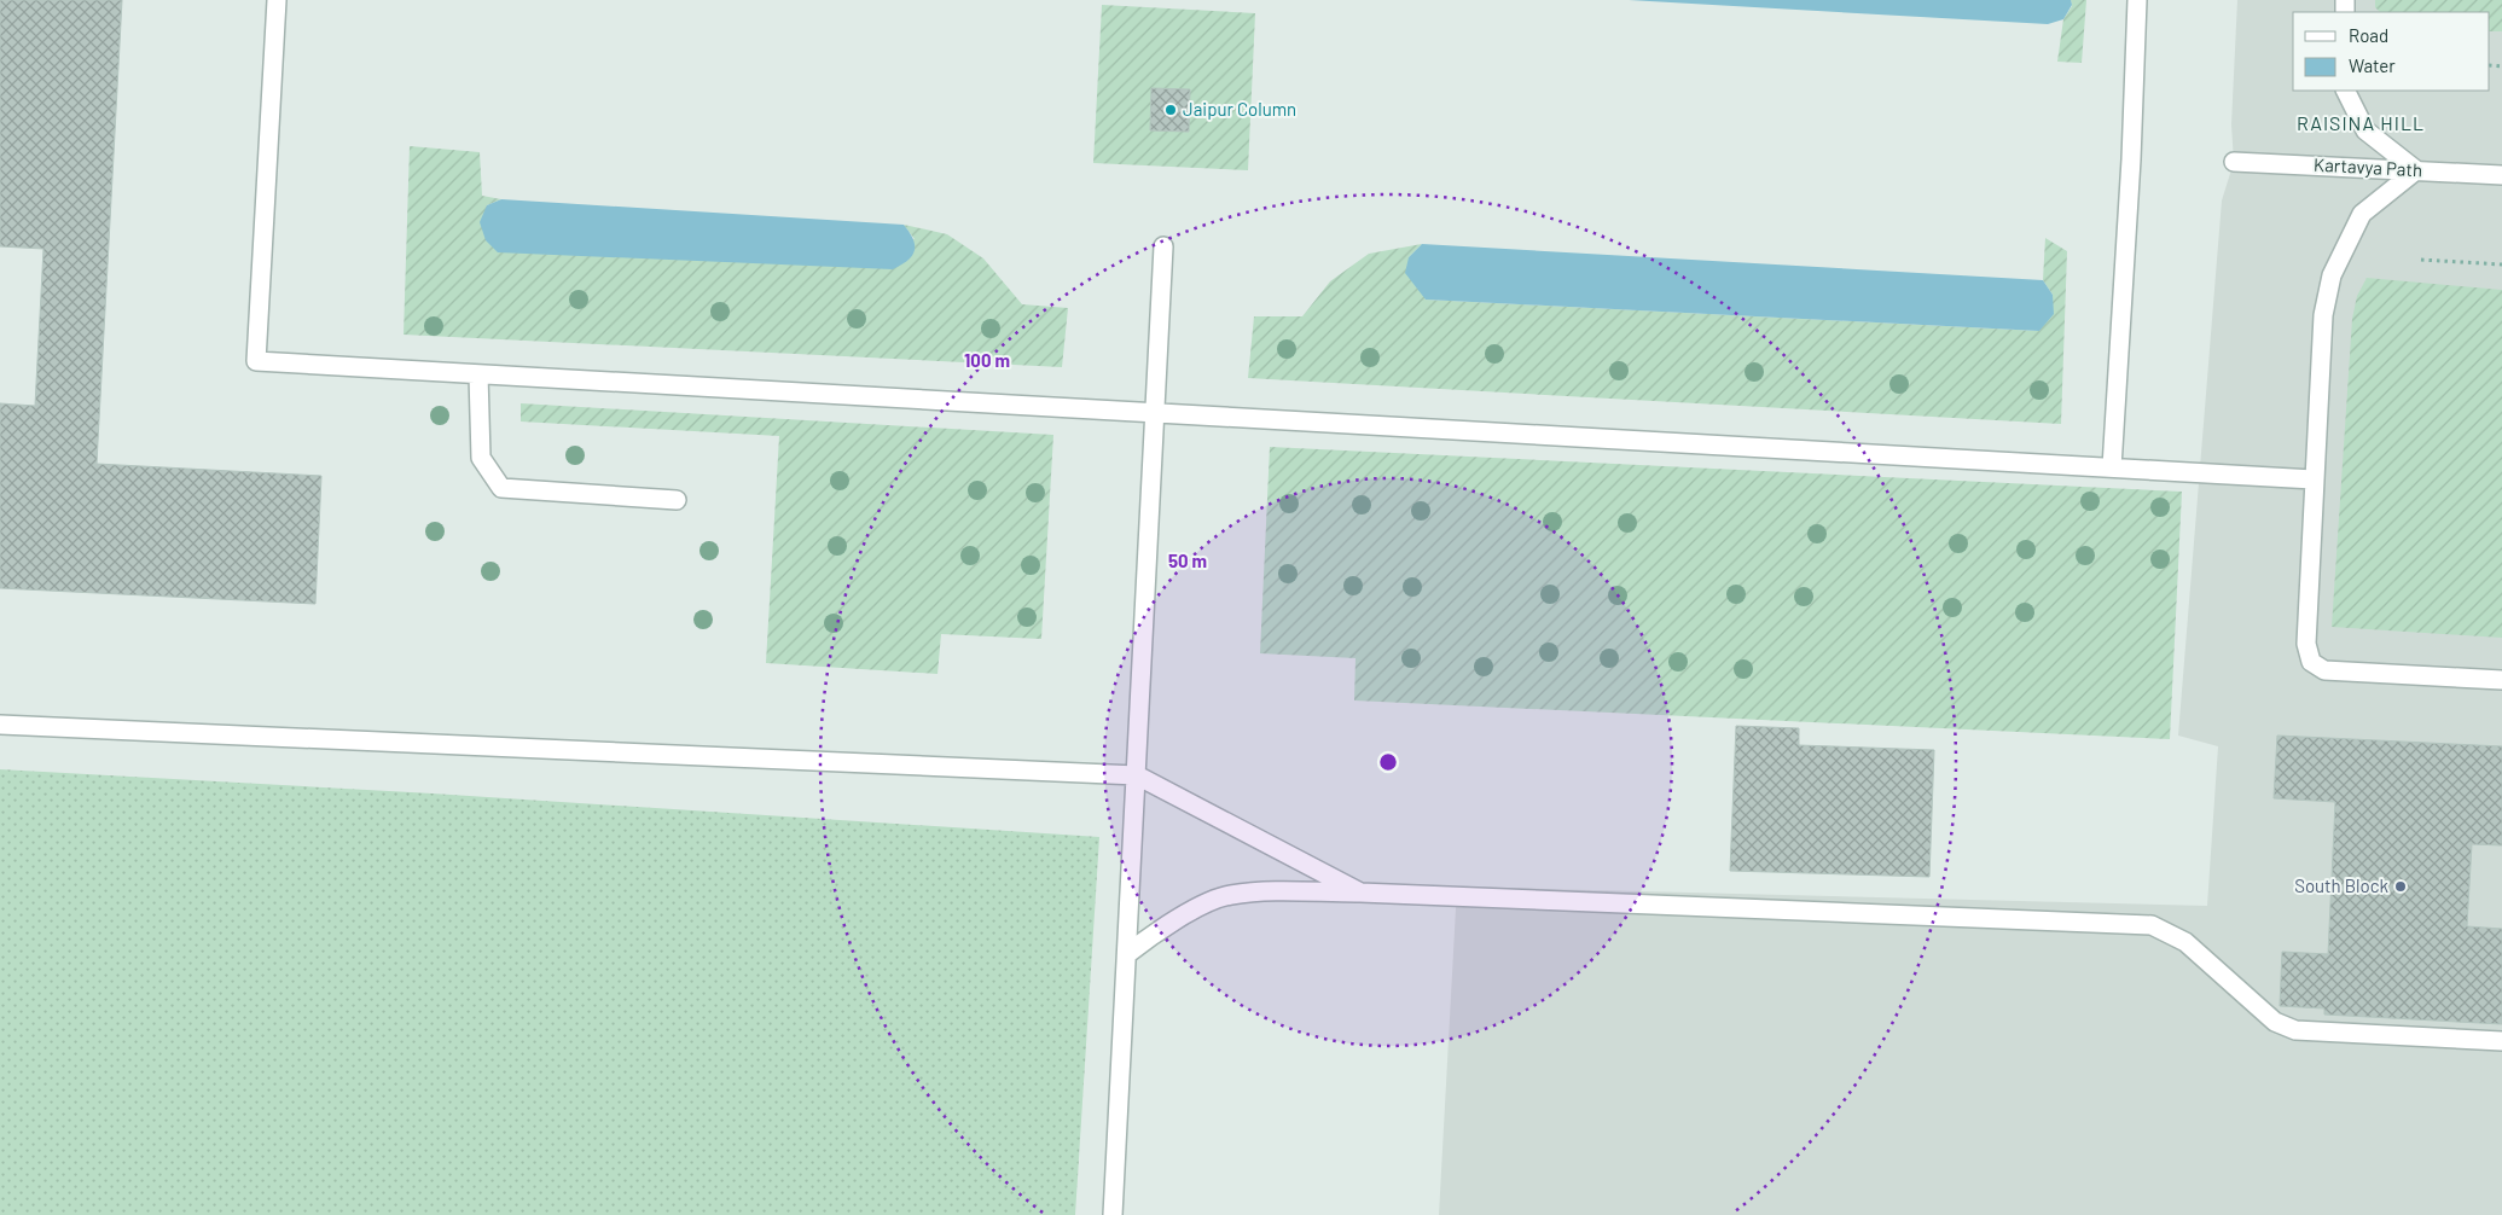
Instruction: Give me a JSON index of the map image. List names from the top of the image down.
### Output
{
  "streets": {
    "street": ["Kartavya Path"]
  },
  "districts": ["RAISINA HILL"],
  "places": ["Jaipur Column", "South Block"],
  "legend": ["Road", "Water"],
  "rings": ["100 m", "50 m"]
}
